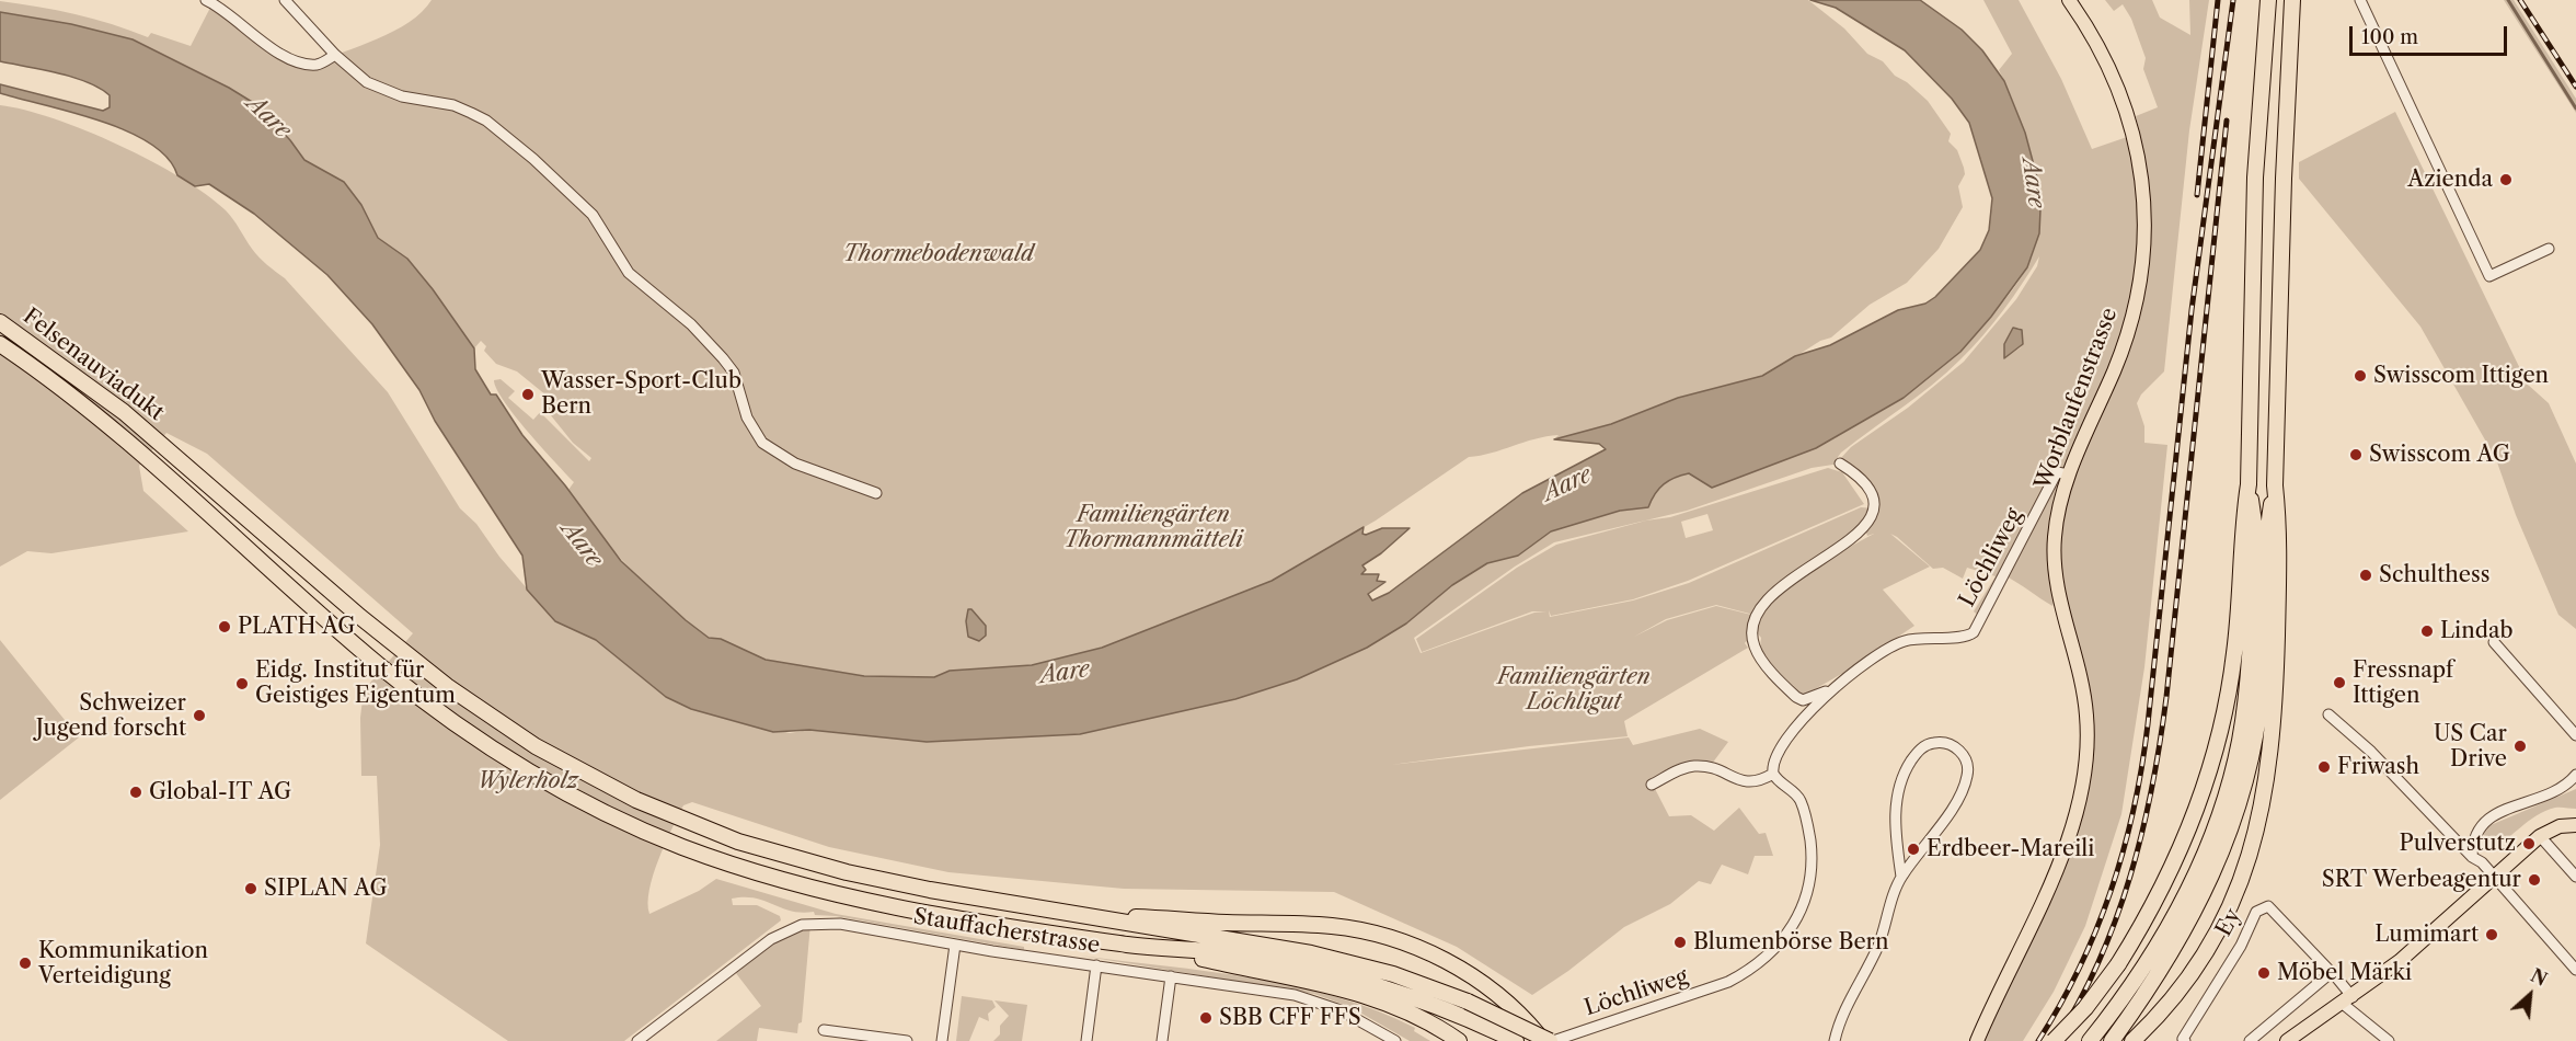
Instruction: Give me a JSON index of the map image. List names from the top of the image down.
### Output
{
  "streets": {
    "highway": ["Felsenauviadukt"],
    "main road": ["Worblaufenstrasse"],
    "street": ["Löchliweg", "Ey", "Stauffacherstrasse"]
  },
  "crossings": [
    ["Worblaufenstrasse", "Löchliweg"]
  ],
  "water": ["Aare"],
  "parks": [
    "Thormebodenwald",
    "Familiengärten Thormannmätteli",
    "Familiengärten Löchligut",
    "Wylerholz"
  ],
  "places": [
    "Azienda",
    "Swisscom Ittigen",
    "Wasser-Sport-Club Bern",
    "Swisscom AG",
    "Schulthess",
    "PLATH AG",
    "Lindab",
    "Fressnapf Ittigen",
    "Eidg. Institut für Geistiges Eigentum",
    "Schweizer Jugend forscht",
    "US Car Drive",
    "Friwash",
    "Global-IT AG",
    "Pulverstutz",
    "Erdbeer-Mareili",
    "SRT Werbeagentur",
    "SIPLAN AG",
    "Lumimart",
    "Blumenbörse Bern",
    "Kommunikation Verteidigung",
    "Möbel Märki",
    "SBB CFF FFS"
  ],
  "scale_bar": "100 m",
  "north": "top right"
}
